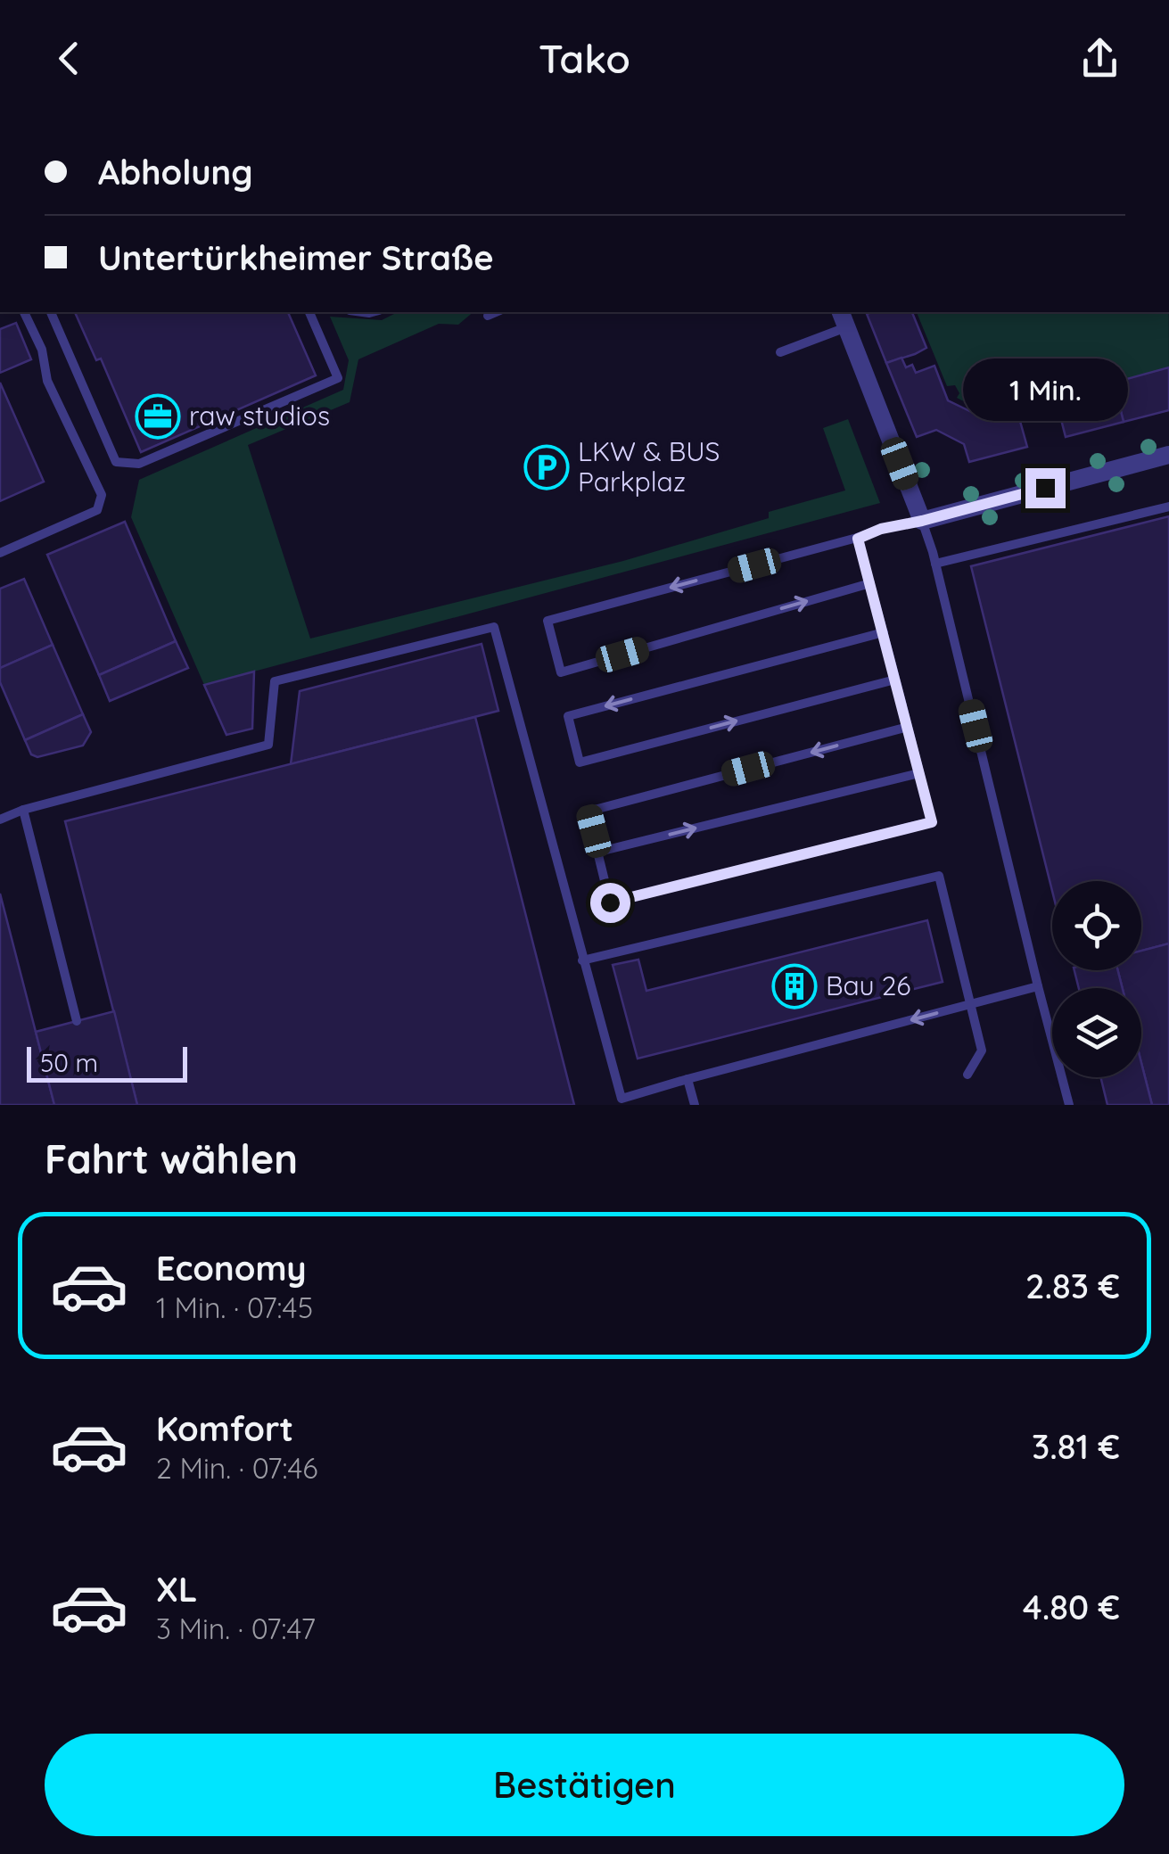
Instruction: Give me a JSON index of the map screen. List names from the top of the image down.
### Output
{
  "places": {
    "office": ["raw studios"],
    "parking": ["LKW & BUS Parkplaz"],
    "building": ["Bau 26"]
  },
  "scale_bar": "50 m",
  "page": {
    "header": "Tako",
    "banner": ["Abholung", "Untertürkheimer Straße"],
    "bubble": "1 Min.",
    "scale": "50 m",
    "heading": "Fahrt wählen",
    "list": [
      {
        "name": "Economy",
        "note": "1 Min. · 07:45",
        "value": "2.83 €"
      },
      {
        "name": "Komfort",
        "note": "2 Min. · 07:46",
        "value": "3.81 €"
      },
      {
        "name": "XL",
        "note": "3 Min. · 07:47",
        "value": "4.80 €"
      }
    ],
    "buttons": "Bestätigen"
  }
}
